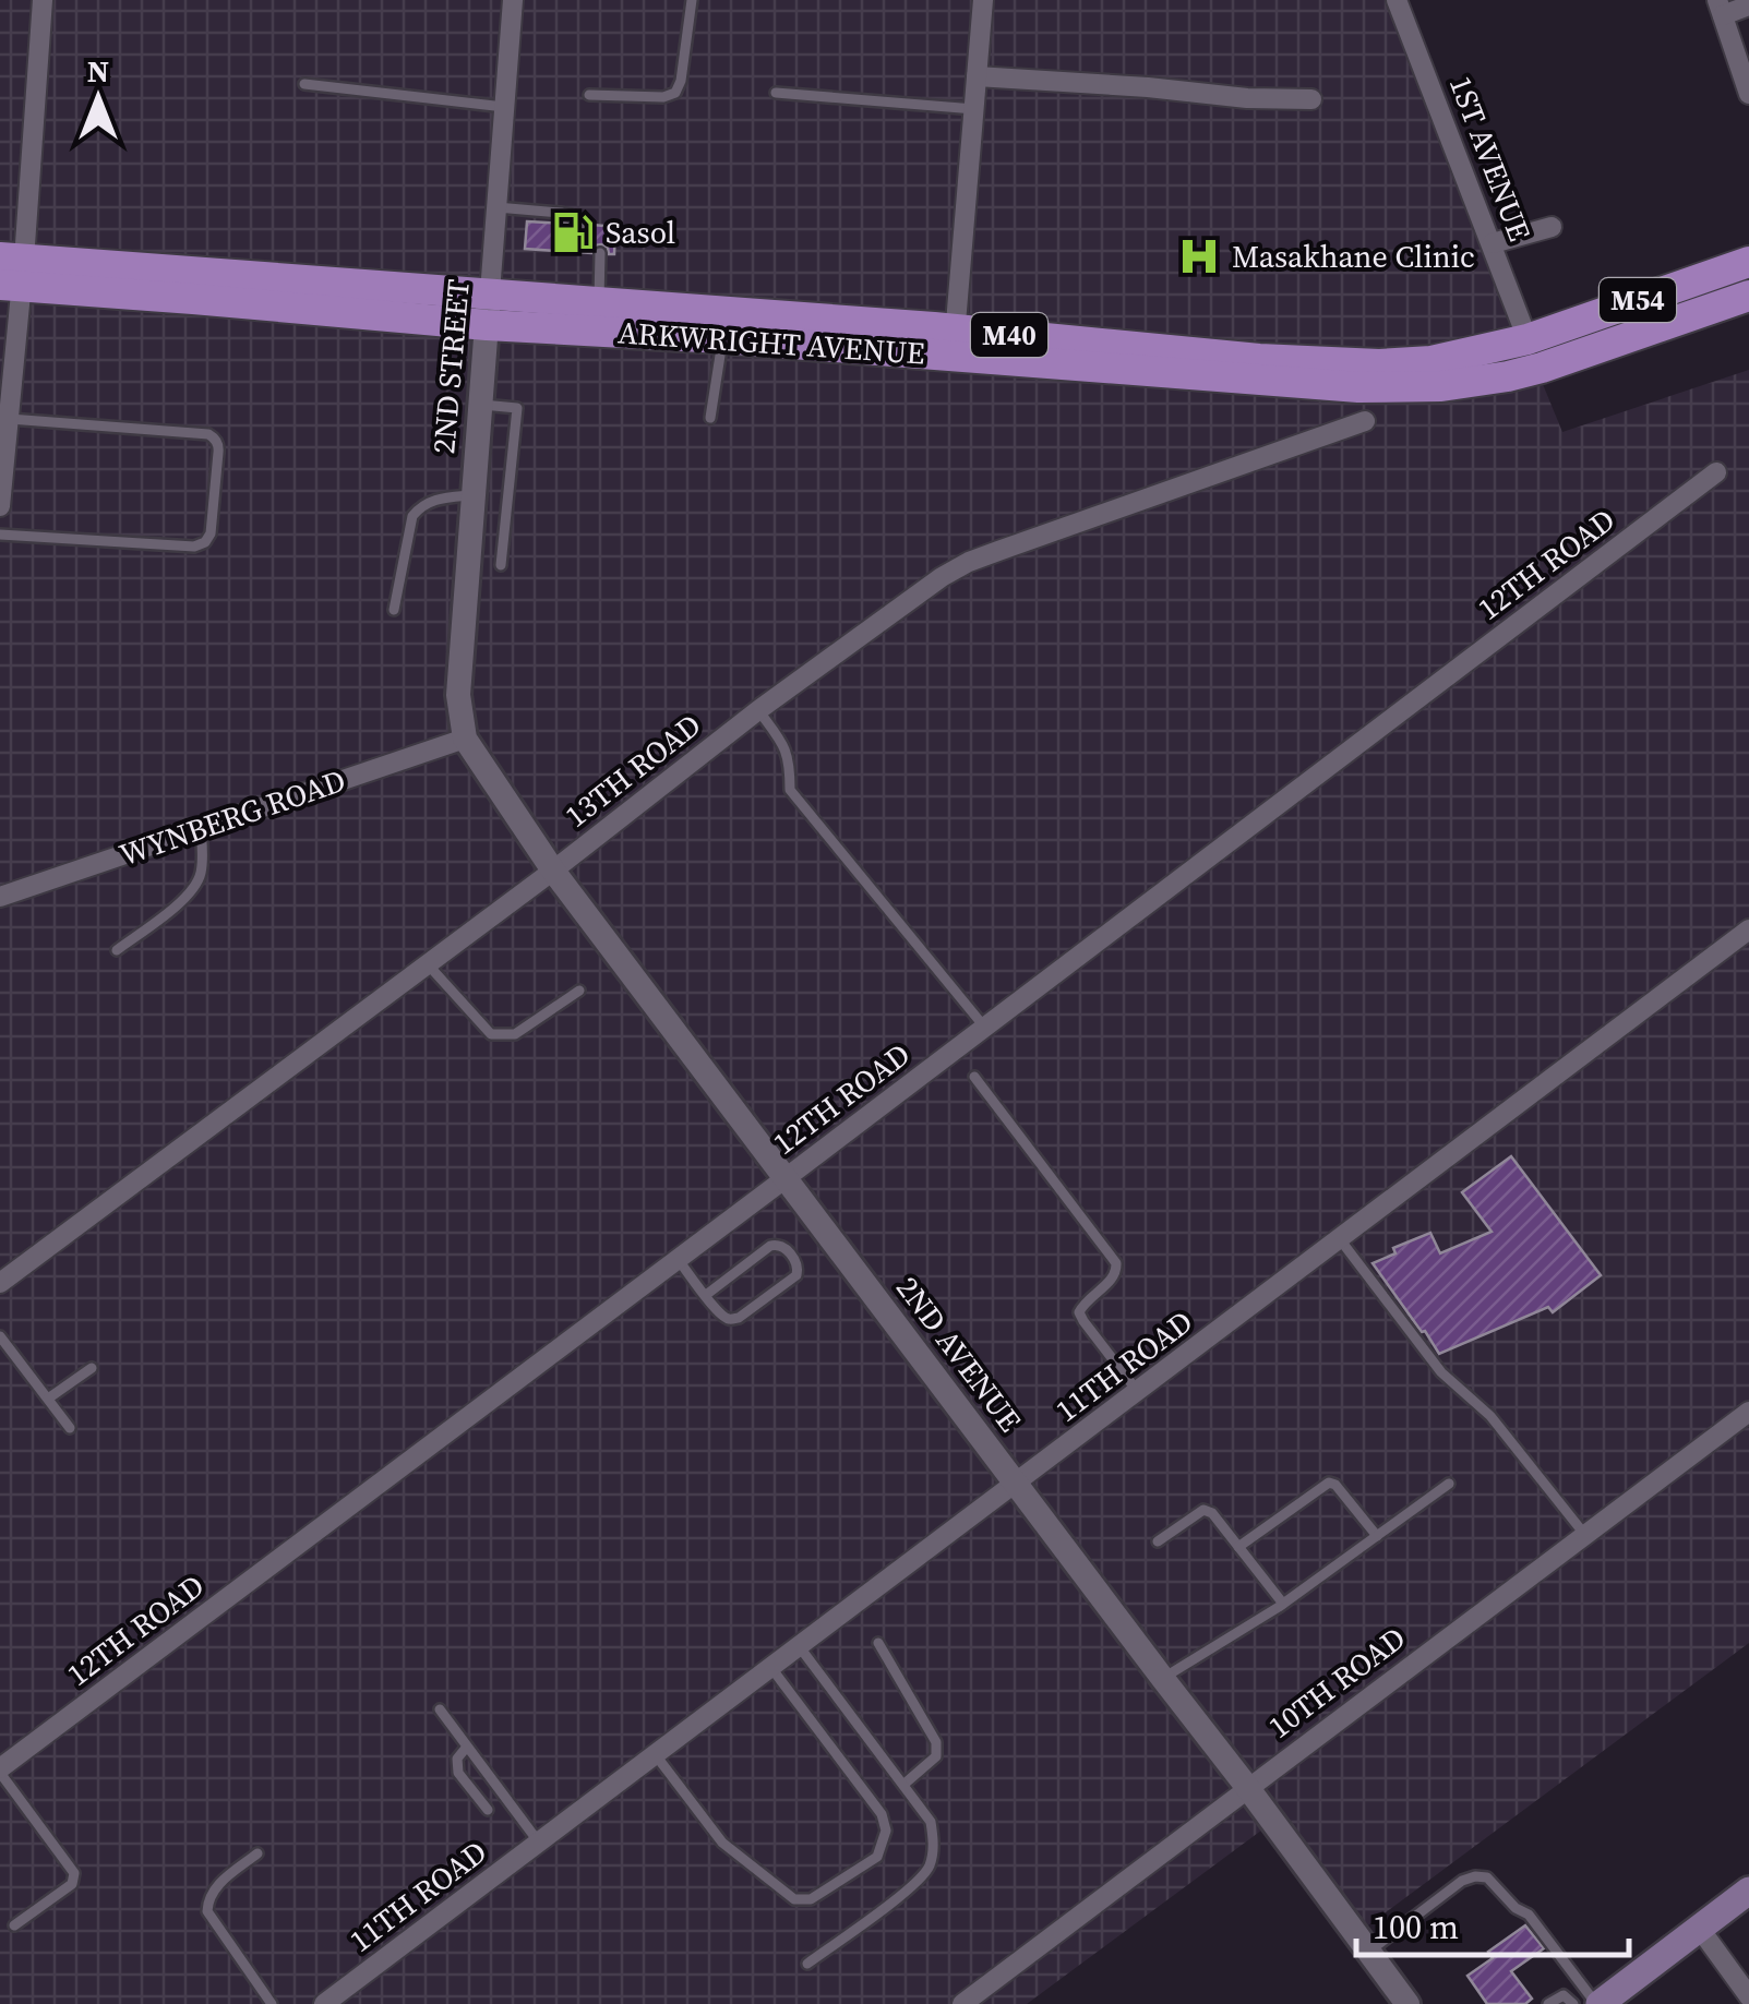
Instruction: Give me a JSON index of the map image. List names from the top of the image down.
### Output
{
  "streets": {
    "main road": ["M54", "M40", "ARKWRIGHT AVENUE"],
    "street": [
      "1ST AVENUE",
      "2ND STREET",
      "12TH ROAD",
      "13TH ROAD",
      "WYNBERG ROAD",
      "2ND AVENUE",
      "11TH ROAD",
      "10TH ROAD"
    ]
  },
  "crossings": [
    ["1ST AVENUE", "M54"],
    ["1ST AVENUE", "ARKWRIGHT AVENUE"],
    ["M54", "ARKWRIGHT AVENUE"],
    ["ARKWRIGHT AVENUE", "2ND STREET"],
    ["2ND STREET", "WYNBERG ROAD"],
    ["2ND STREET", "2ND AVENUE"],
    ["12TH ROAD", "2ND AVENUE"],
    ["13TH ROAD", "2ND AVENUE"],
    ["WYNBERG ROAD", "2ND AVENUE"],
    ["2ND AVENUE", "11TH ROAD"],
    ["2ND AVENUE", "10TH ROAD"]
  ],
  "places": {
    "fuel station": ["Sasol"],
    "hospital": ["Masakhane Clinic"]
  },
  "scale_bar": "100 m",
  "north": "top"
}
